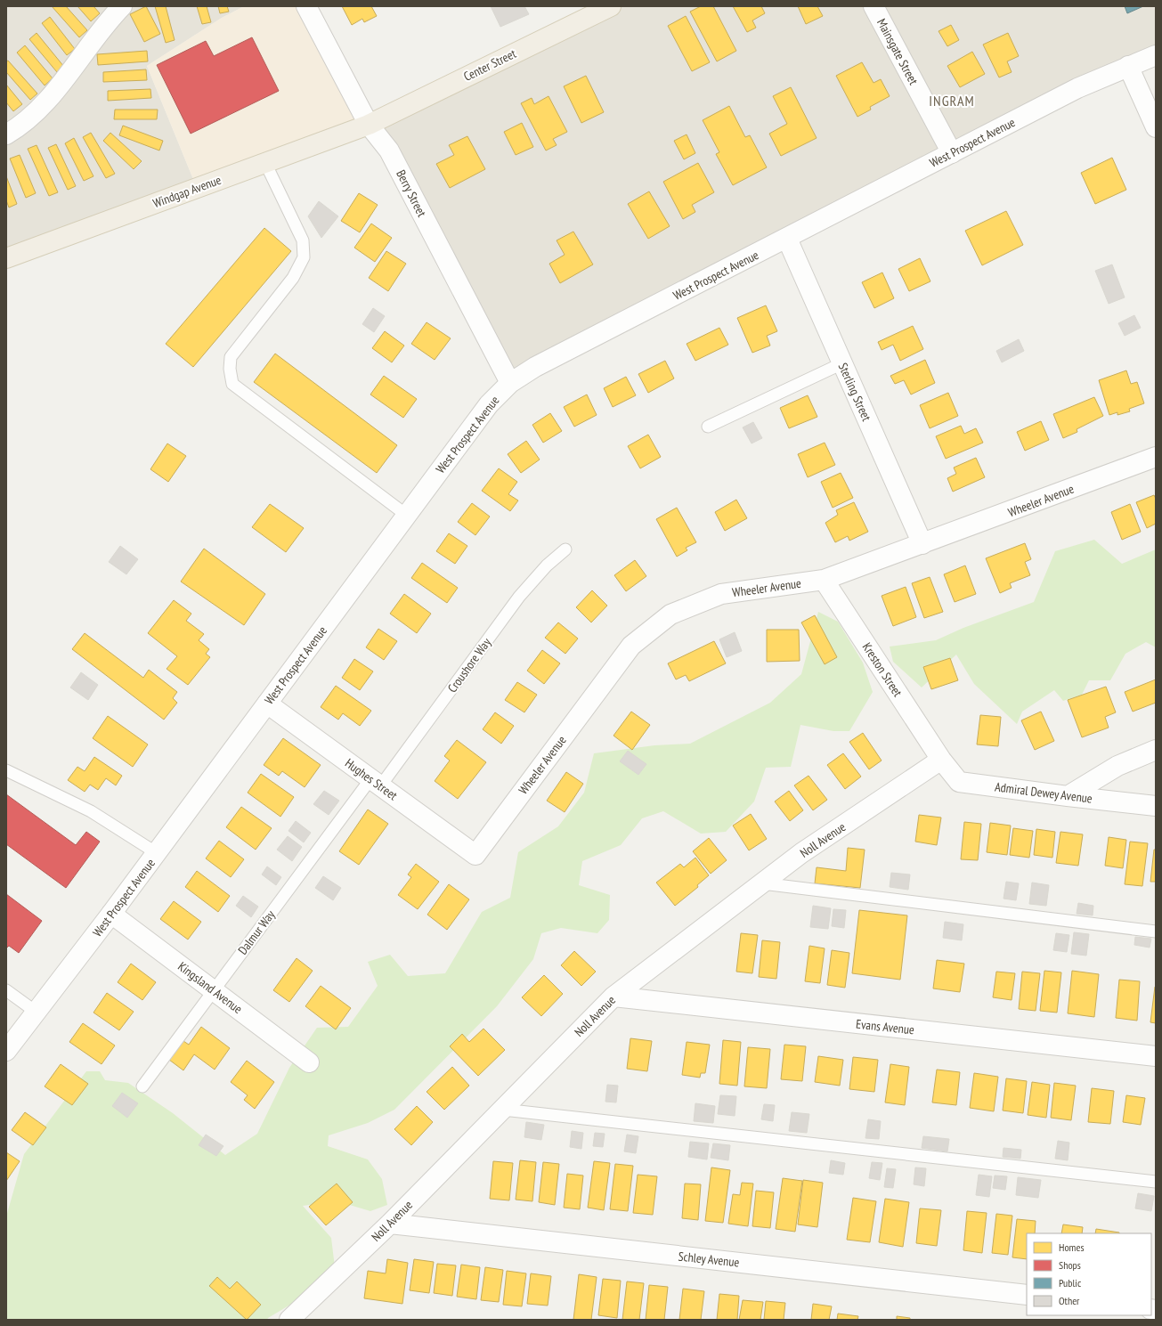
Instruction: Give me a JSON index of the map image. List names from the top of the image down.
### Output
{
  "streets": {
    "main road": ["Center Street", "Windgap Avenue"],
    "street": [
      "Mainsgate Street",
      "West Prospect Avenue",
      "Berry Street",
      "Sterling Street",
      "Wheeler Avenue",
      "Kreston Street",
      "Hughes Street",
      "Admiral Dewey Avenue",
      "Noll Avenue",
      "Kingsland Avenue",
      "Evans Avenue",
      "Schley Avenue"
    ],
    "lane": ["Croushore Way", "Dalmur Way"]
  },
  "crossings": [
    ["Mainsgate Street", "West Prospect Avenue"],
    ["Center Street", "Windgap Avenue"],
    ["Center Street", "Berry Street"],
    ["West Prospect Avenue", "Berry Street"],
    ["West Prospect Avenue", "Sterling Street"],
    ["West Prospect Avenue", "Hughes Street"],
    ["West Prospect Avenue", "Kingsland Avenue"],
    ["Windgap Avenue", "Berry Street"],
    ["Sterling Street", "Wheeler Avenue"],
    ["Wheeler Avenue", "Kreston Street"],
    ["Wheeler Avenue", "Hughes Street"],
    ["Croushore Way", "Hughes Street"],
    ["Croushore Way", "Dalmur Way"],
    ["Kreston Street", "Admiral Dewey Avenue"],
    ["Kreston Street", "Noll Avenue"],
    ["Hughes Street", "Dalmur Way"],
    ["Admiral Dewey Avenue", "Noll Avenue"],
    ["Noll Avenue", "Evans Avenue"],
    ["Noll Avenue", "Schley Avenue"],
    ["Dalmur Way", "Kingsland Avenue"]
  ],
  "districts": ["INGRAM"],
  "legend": [
    "Homes",
    "Shops",
    "Public",
    "Other"
  ]
}
